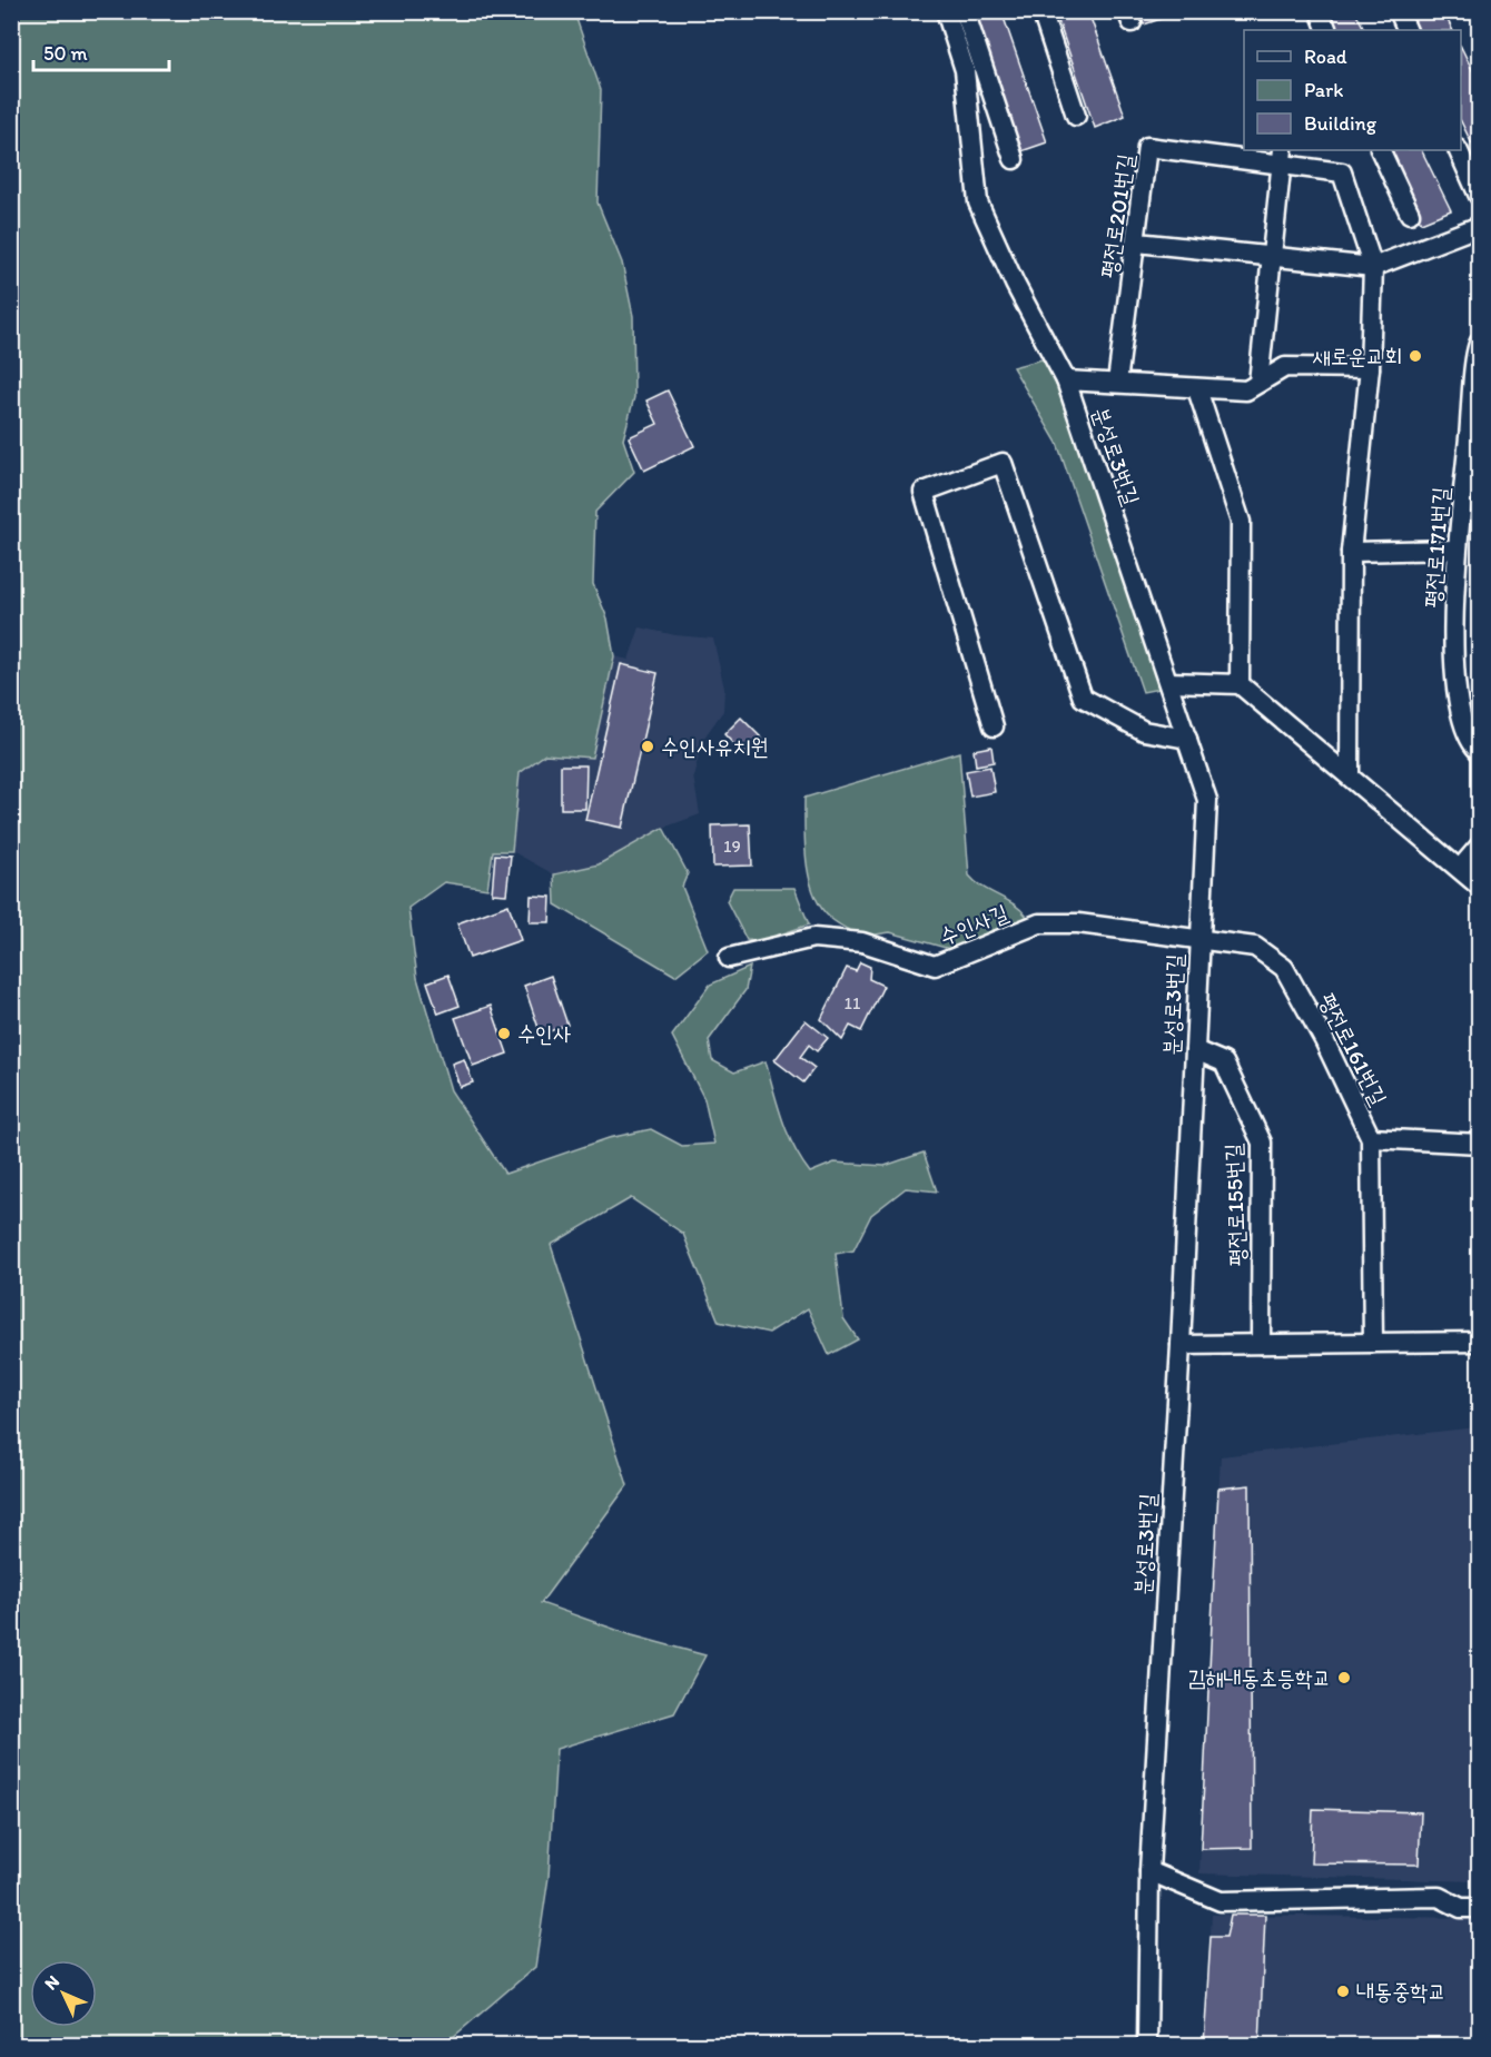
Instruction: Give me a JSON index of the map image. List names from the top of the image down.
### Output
{
  "streets": {
    "street": [
      "평전로201번길",
      "분성로3번길",
      "평전로171번길",
      "수인사길",
      "평전로161번길",
      "평전로155번길"
    ]
  },
  "crossings": [
    ["분성로3번길", "수인사길"],
    ["분성로3번길", "평전로161번길"],
    ["분성로3번길", "평전로155번길"],
    ["수인사길", "평전로161번길"]
  ],
  "places": [
    "새로운교회",
    "수인사유치원",
    "수인사",
    "김해내동초등학교",
    "내동중학교"
  ],
  "house_numbers": ["19", "11"],
  "legend": ["Road", "Park", "Building"],
  "scale_bar": "50 m",
  "north": "top left"
}
